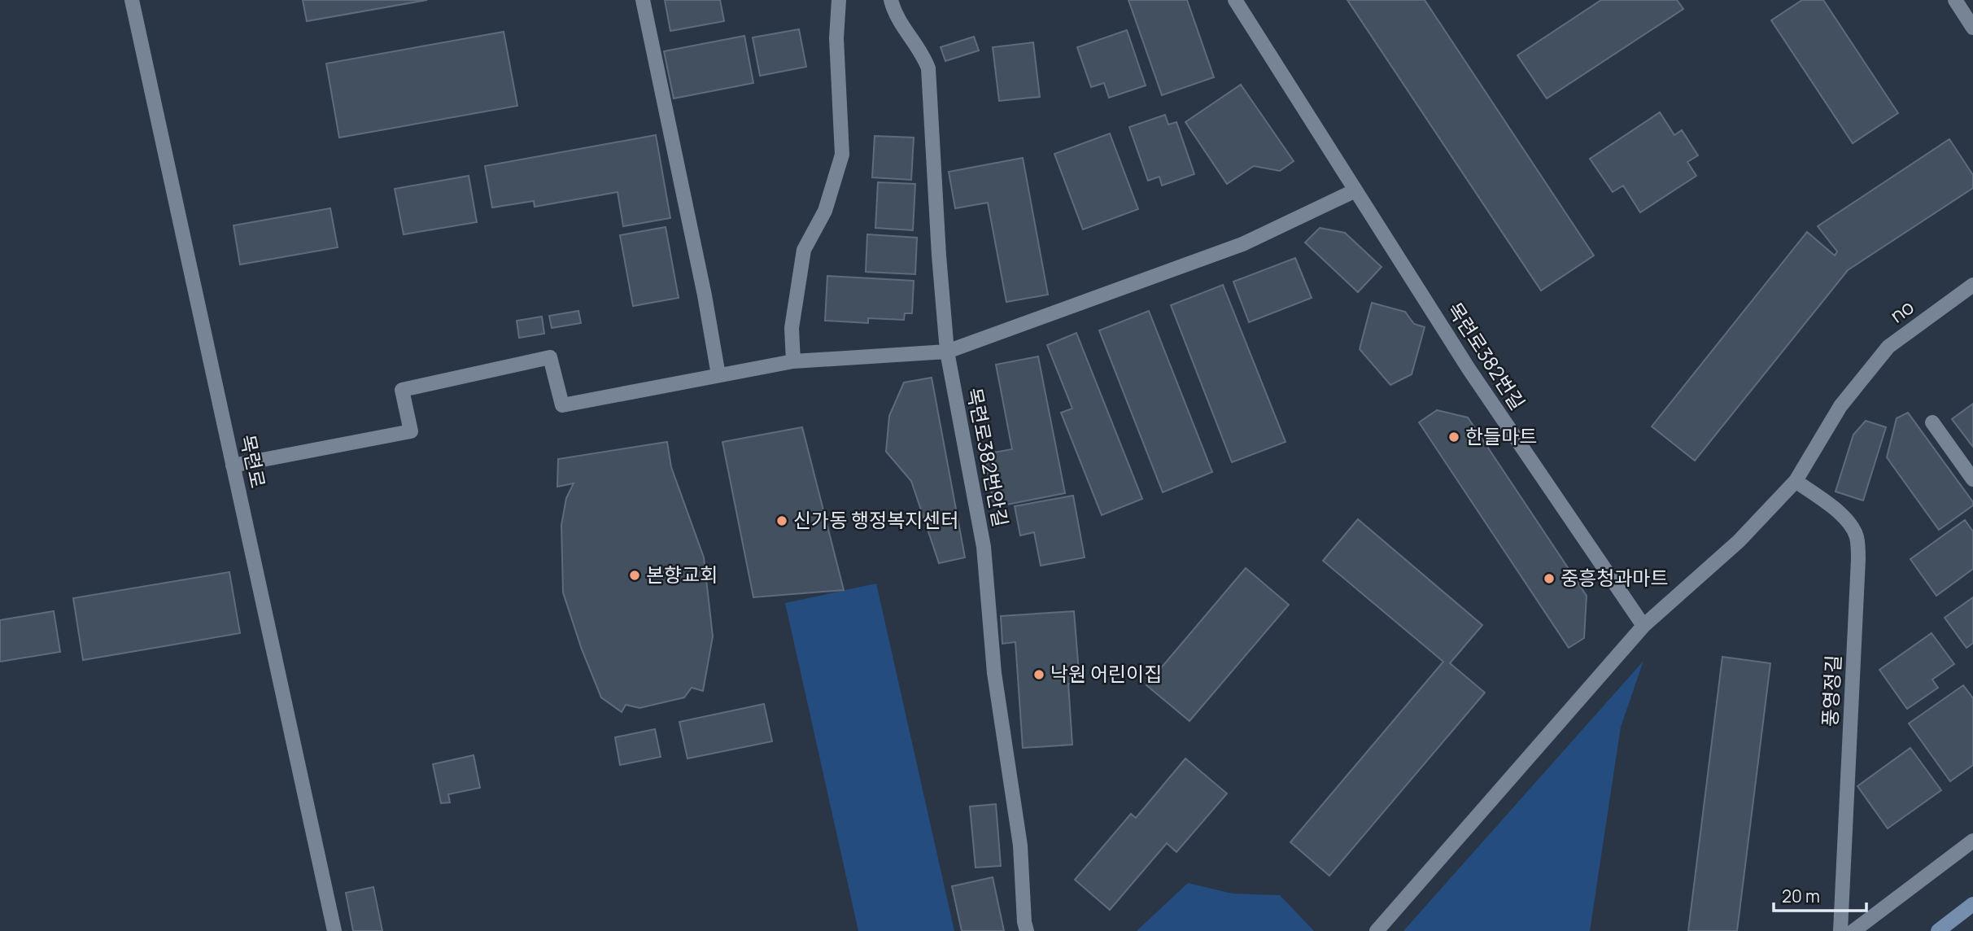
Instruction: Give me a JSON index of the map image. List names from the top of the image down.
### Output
{
  "streets": {
    "street": [
      "no",
      "목련로382번길",
      "목련로382번안길",
      "목련로",
      "풍영정길"
    ]
  },
  "crossings": [
    ["no", "목련로382번길"],
    ["no", "풍영정길"]
  ],
  "places": [
    "한들마트",
    "신가동 행정복지센터",
    "본향교회",
    "중흥청과마트",
    "낙원 어린이집"
  ],
  "scale_bar": "20 m"
}
